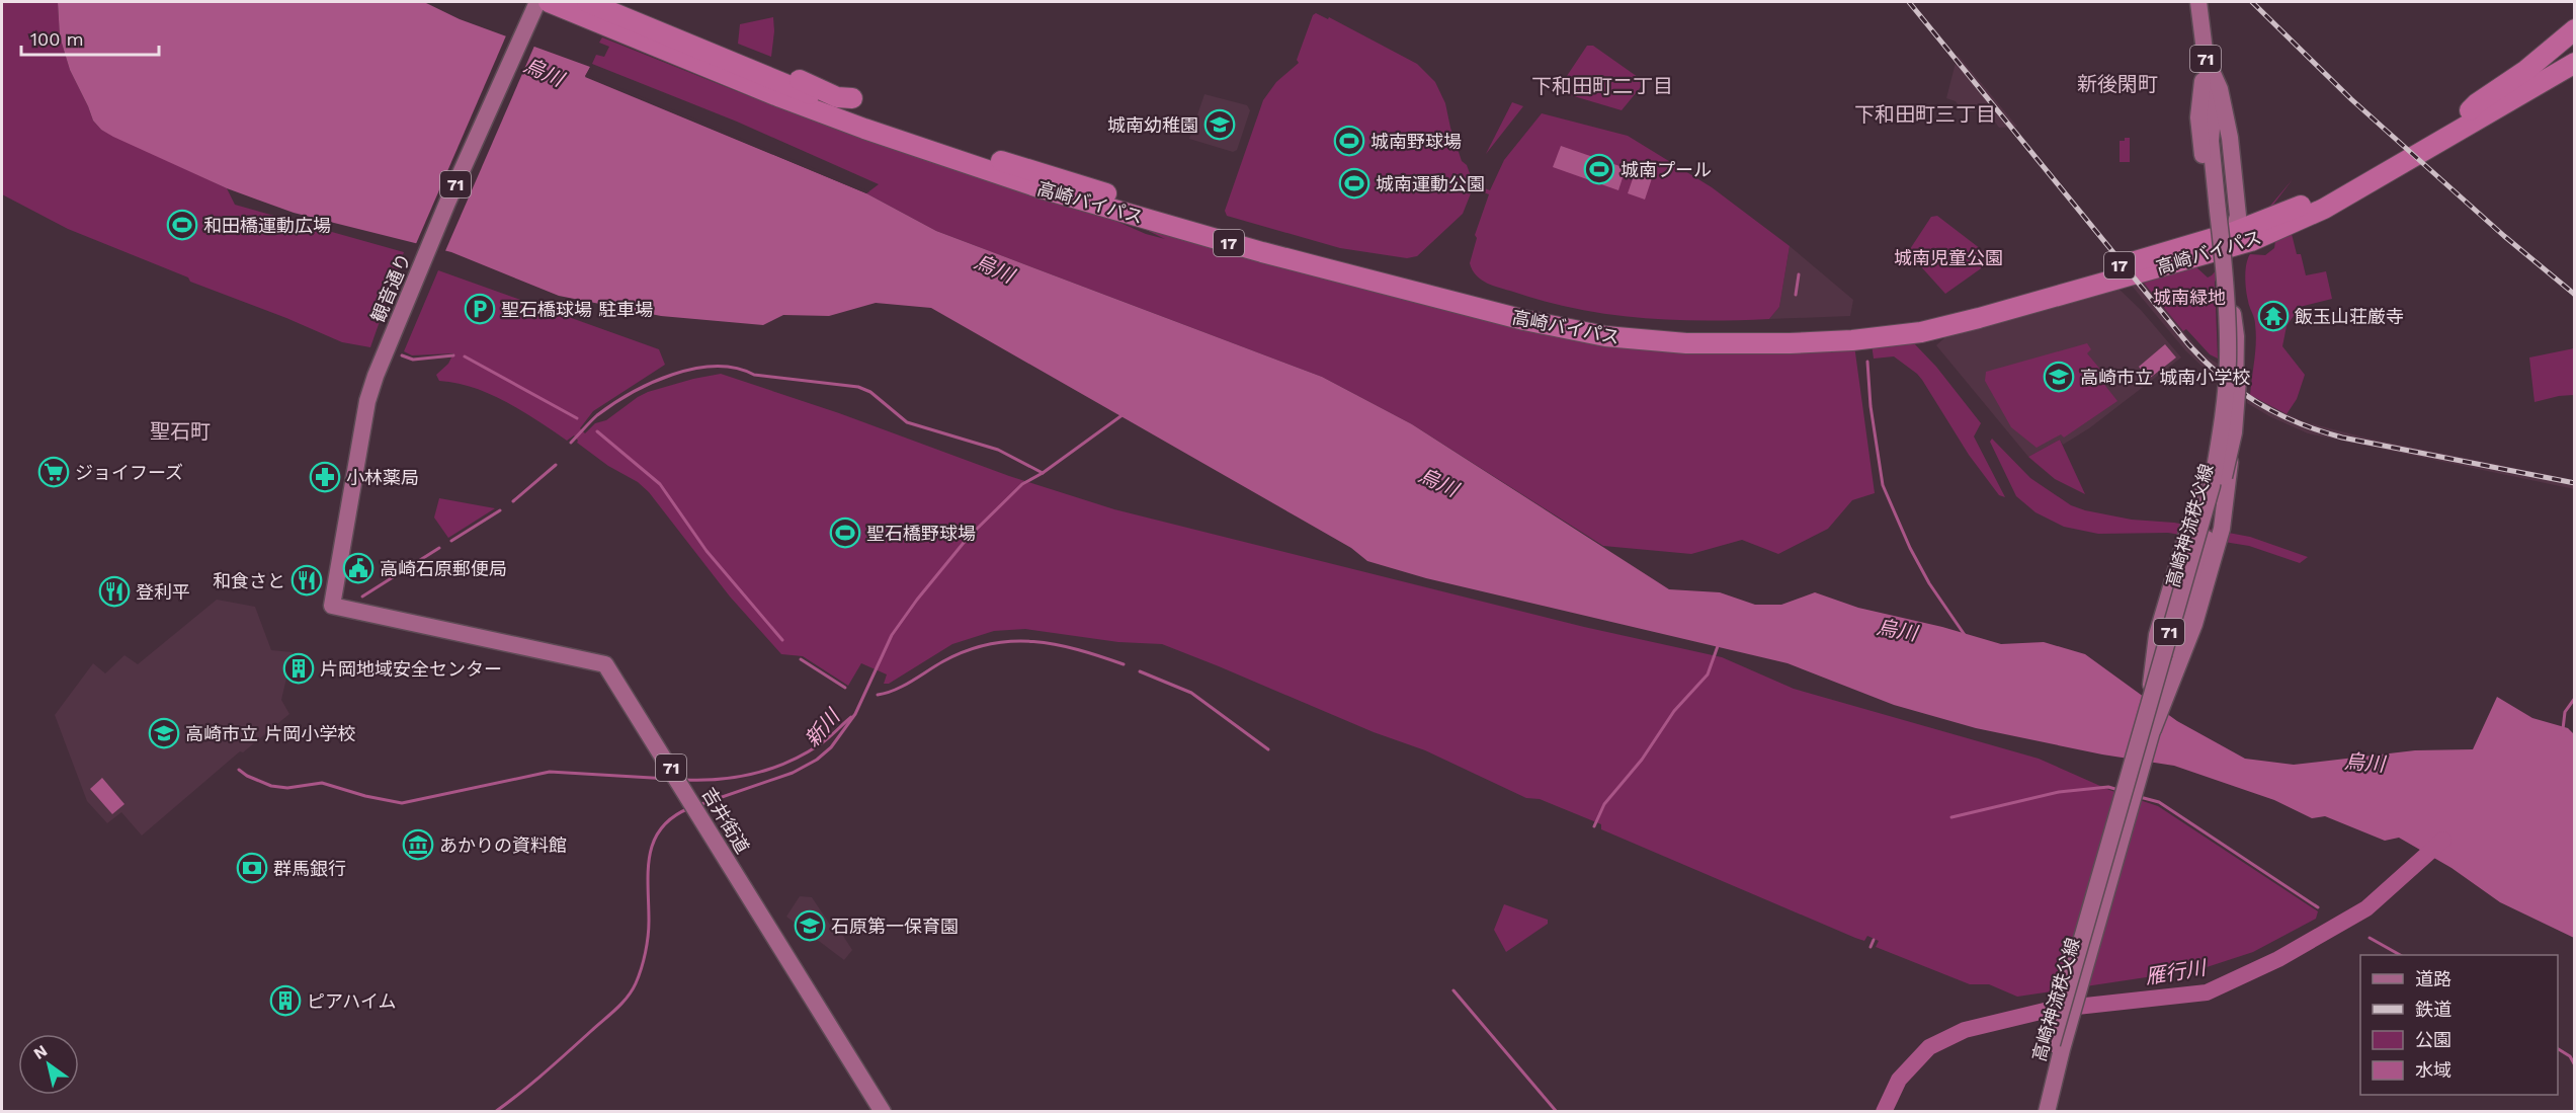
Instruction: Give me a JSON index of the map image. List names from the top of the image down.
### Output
{
  "streets": {
    "highway": ["高崎バイパス", "17"],
    "main road": [
      "71",
      "観音通り",
      "高崎神流秩父線",
      "吉井街道"
    ]
  },
  "crossings": [
    ["71", "高崎バイパス"],
    ["71", "高崎神流秩父線"],
    ["高崎バイパス", "観音通り"],
    ["観音通り", "吉井街道"]
  ],
  "districts": [
    "新後閑町",
    "下和田町二丁目",
    "下和田町三丁目",
    "聖石町"
  ],
  "water": ["烏川", "新川", "雁行川"],
  "parks": ["城南児童公園", "城南緑地"],
  "places": {
    "school or university": [
      "城南幼稚園",
      "高崎市立 城南小学校",
      "高崎市立 片岡小学校",
      "石原第一保育園"
    ],
    "sports": [
      "城南野球場",
      "城南プール",
      "城南運動公園",
      "和田橋運動広場",
      "聖石橋野球場"
    ],
    "parking": ["聖石橋球場 駐車場"],
    "temple": ["飯玉山荘厳寺"],
    "supermarket": ["ジョイフーズ"],
    "pharmacy": ["小林薬局"],
    "public building": ["高崎石原郵便局"],
    "restaurant": ["和食さと", "登利平"],
    "building": ["片岡地域安全センター", "ピアハイム"],
    "museum": ["あかりの資料館"],
    "bank": ["群馬銀行"]
  },
  "legend": [
    "道路",
    "鉄道",
    "公園",
    "水域"
  ],
  "scale_bar": "100 m",
  "north": "top left"
}
